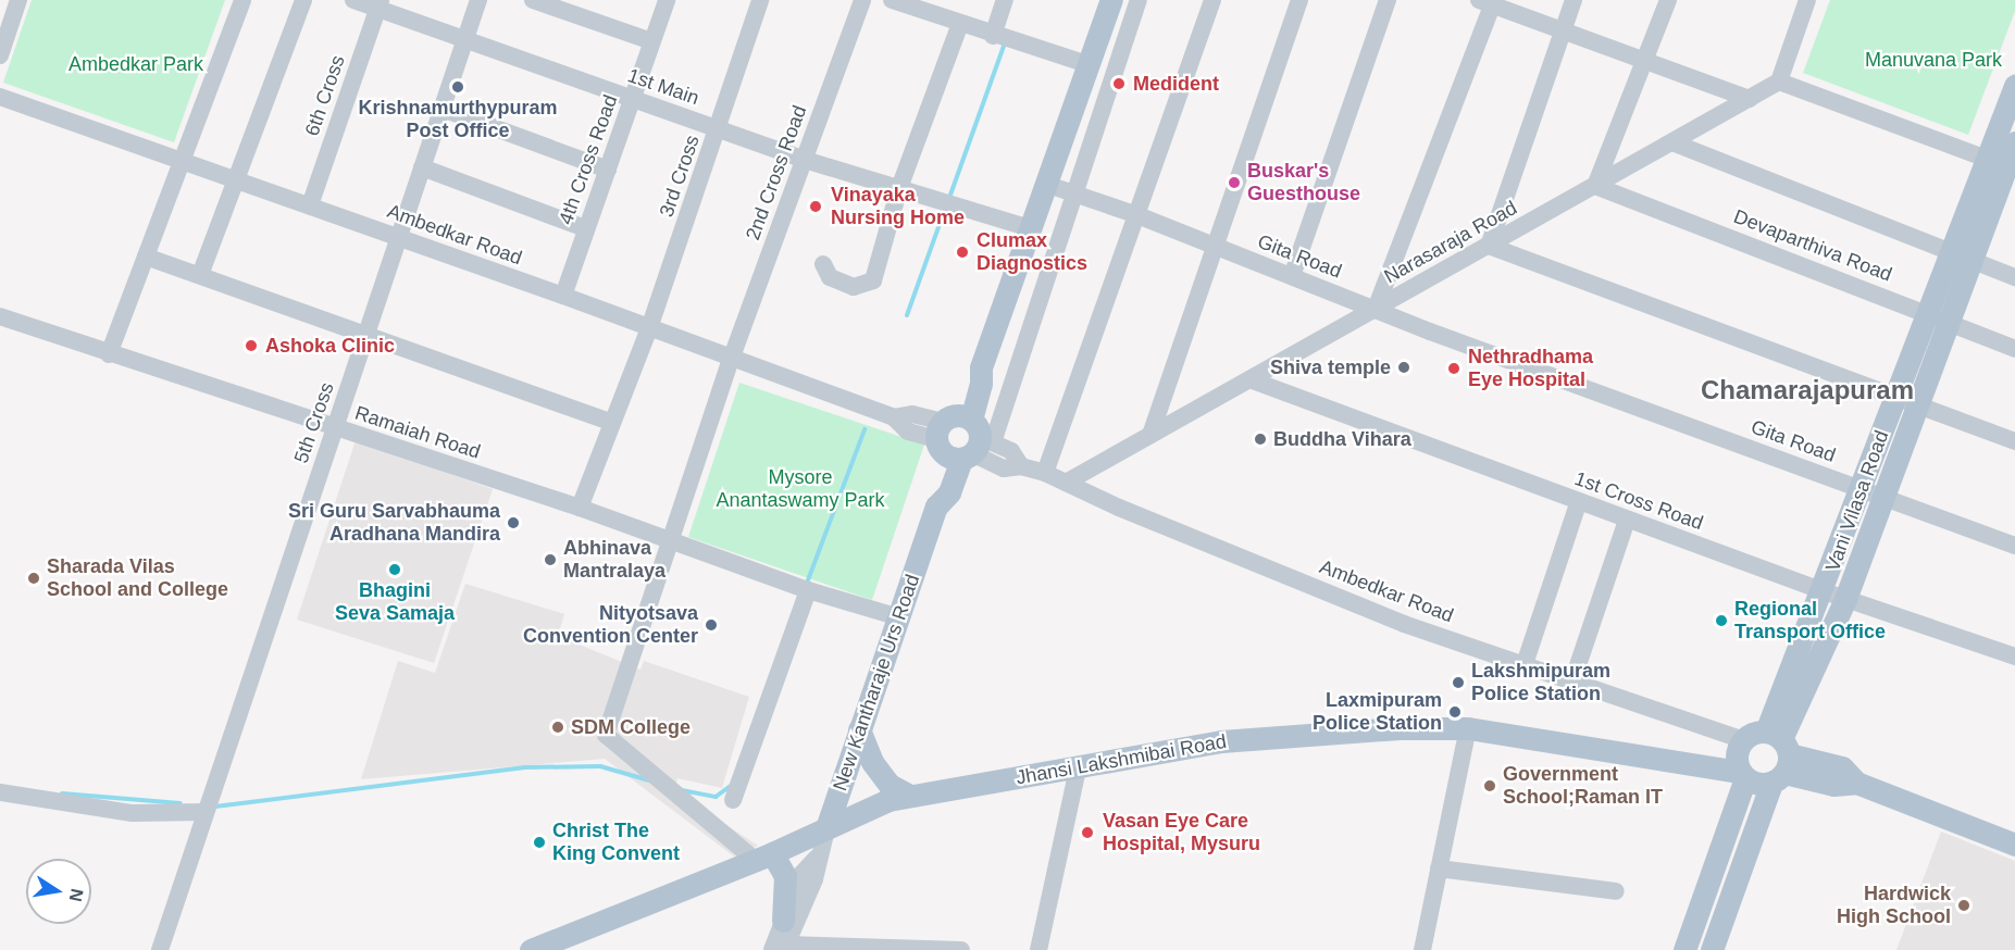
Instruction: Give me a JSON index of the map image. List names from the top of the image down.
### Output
{
  "streets": {
    "main road": ["Vani Vilasa Road", "New Kantharaje Urs Road", "Jhansi Lakshmibai Road"],
    "street": [
      "1st Main",
      "6th Cross",
      "4th Cross Road",
      "2nd Cross Road",
      "3rd Cross",
      "Ambedkar Road",
      "Narasaraja Road",
      "Devaparthiva Road",
      "Gita Road",
      "5th Cross",
      "Ramaiah Road",
      "1st Cross Road"
    ]
  },
  "crossings": [
    ["1st Main", "6th Cross"],
    ["1st Main", "4th Cross Road"],
    ["1st Main", "2nd Cross Road"],
    ["1st Main", "3rd Cross"],
    ["1st Main", "5th Cross"],
    ["1st Main", "New Kantharaje Urs Road"],
    ["6th Cross", "Ambedkar Road"],
    ["4th Cross Road", "Ambedkar Road"],
    ["2nd Cross Road", "Ambedkar Road"],
    ["2nd Cross Road", "Ramaiah Road"],
    ["2nd Cross Road", "Jhansi Lakshmibai Road"],
    ["3rd Cross", "Ambedkar Road"],
    ["3rd Cross", "Ramaiah Road"],
    ["Ambedkar Road", "Narasaraja Road"],
    ["Ambedkar Road", "5th Cross"],
    ["Ambedkar Road", "New Kantharaje Urs Road"],
    ["Narasaraja Road", "Devaparthiva Road"],
    ["Narasaraja Road", "Gita Road"],
    ["Narasaraja Road", "1st Cross Road"],
    ["Devaparthiva Road", "Vani Vilasa Road"],
    ["Gita Road", "Vani Vilasa Road"],
    ["Gita Road", "New Kantharaje Urs Road"],
    ["5th Cross", "Ramaiah Road"],
    ["Ramaiah Road", "New Kantharaje Urs Road"],
    ["1st Cross Road", "Vani Vilasa Road"],
    ["Vani Vilasa Road", "Jhansi Lakshmibai Road"],
    ["New Kantharaje Urs Road", "Jhansi Lakshmibai Road"]
  ],
  "districts": ["Chamarajapuram"],
  "parks": ["Manuvana Park", "Ambedkar Park", "Mysore Anantaswamy Park"],
  "places": [
    "Medident",
    "Krishnamurthypuram Post Office",
    "Buskar's Guesthouse",
    "Vinayaka Nursing Home",
    "Clumax Diagnostics",
    "Ashoka Clinic",
    "Shiva temple",
    "Nethradhama Eye Hospital",
    "Buddha Vihara",
    "Sri Guru Sarvabhauma Aradhana Mandira",
    "Abhinava Mantralaya",
    "Bhagini Seva Samaja",
    "Sharada Vilas School and College",
    "Regional Transport Office",
    "Nityotsava Convention Center",
    "Lakshmipuram Police Station",
    "Laxmipuram Police Station",
    "SDM College",
    "Government School;Raman IT",
    "Vasan Eye Care Hospital, Mysuru",
    "Christ The King Convent",
    "Hardwick High School"
  ],
  "north": "right"
}
